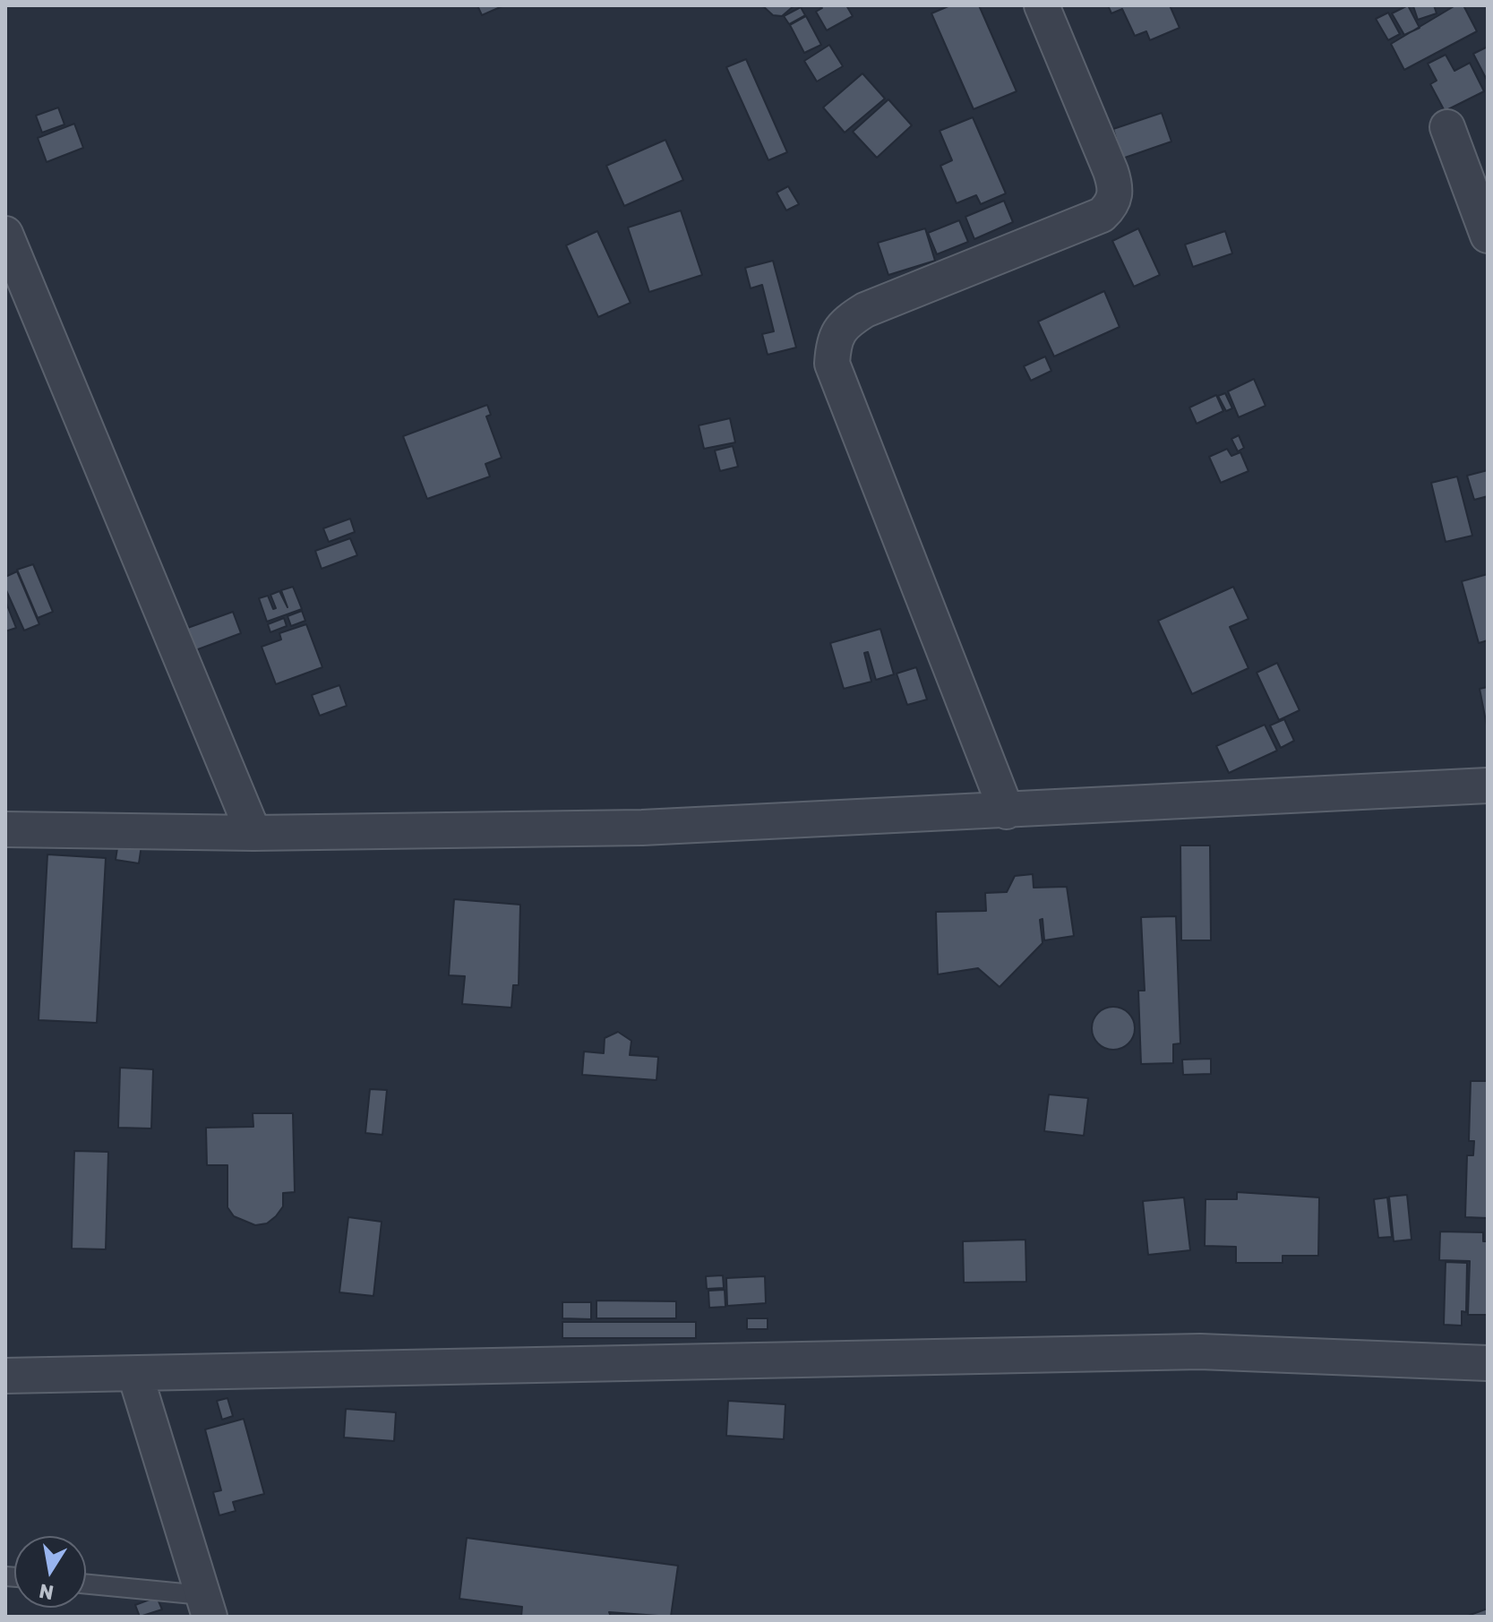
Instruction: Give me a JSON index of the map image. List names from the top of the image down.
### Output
{
  "north": "bottom"
}
